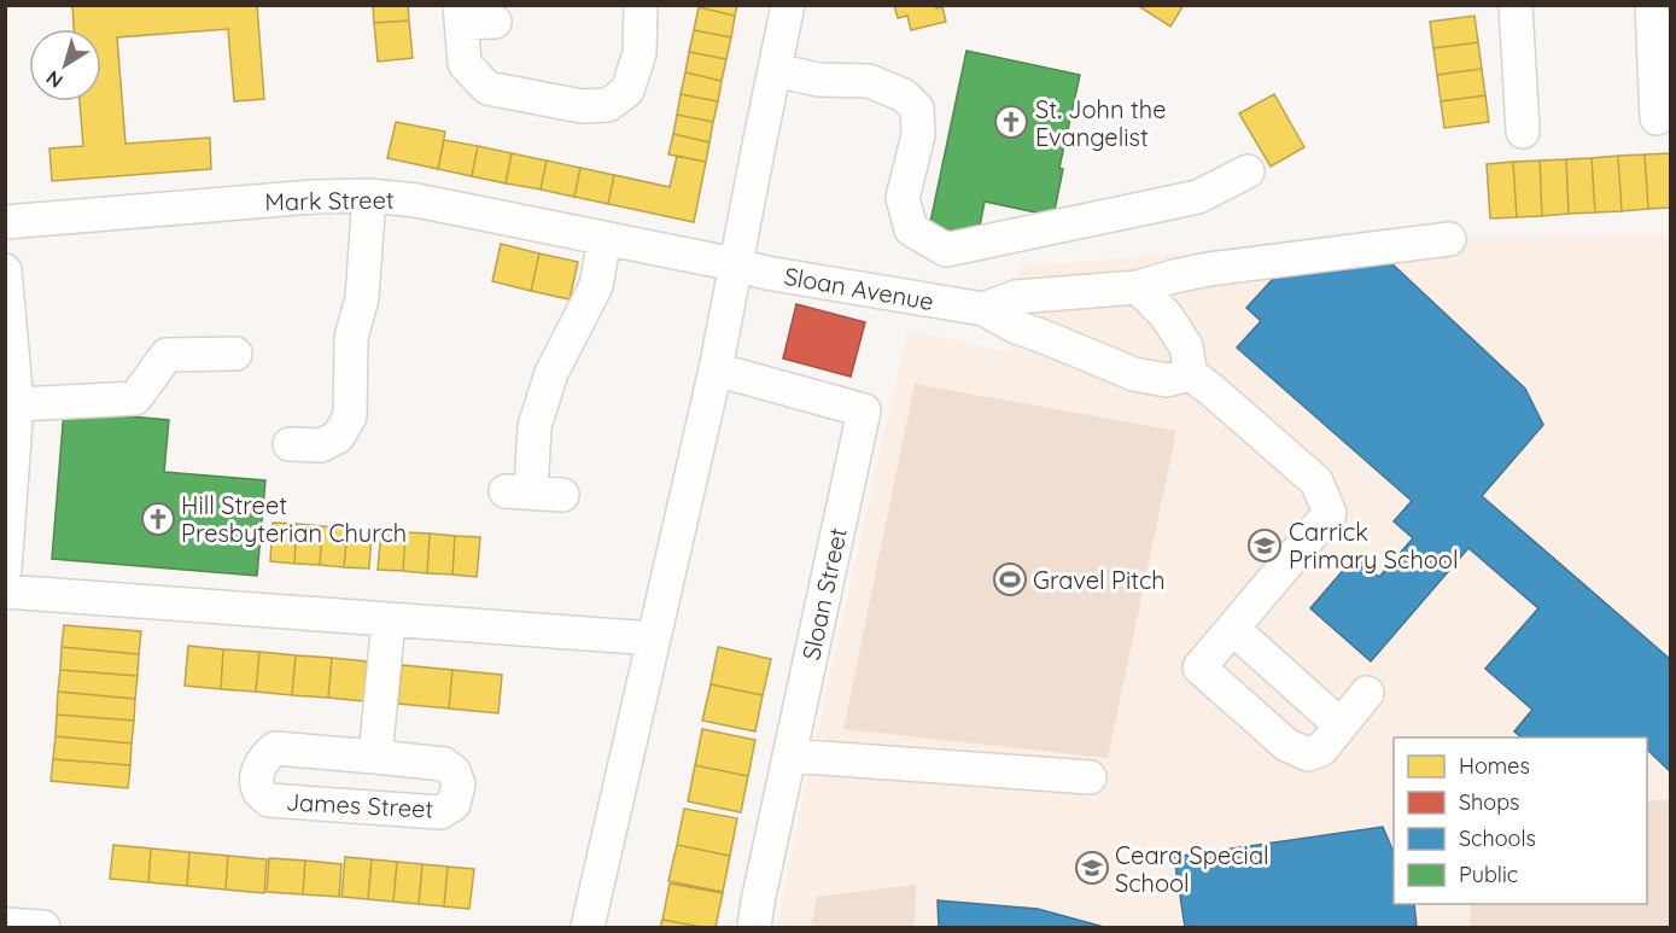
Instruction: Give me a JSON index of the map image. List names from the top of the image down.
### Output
{
  "streets": {
    "street": [
      "Mark Street",
      "Sloan Avenue",
      "Sloan Street",
      "James Street"
    ]
  },
  "crossings": [
    ["Mark Street", "Sloan Avenue"]
  ],
  "places": {
    "church": ["St. John the Evangelist", "Hill Street Presbyterian Church"],
    "school or university": ["Carrick Primary School", "Ceara Special School"],
    "sports": ["Gravel Pitch"]
  },
  "legend": [
    "Homes",
    "Shops",
    "Schools",
    "Public"
  ],
  "north": "bottom left"
}
